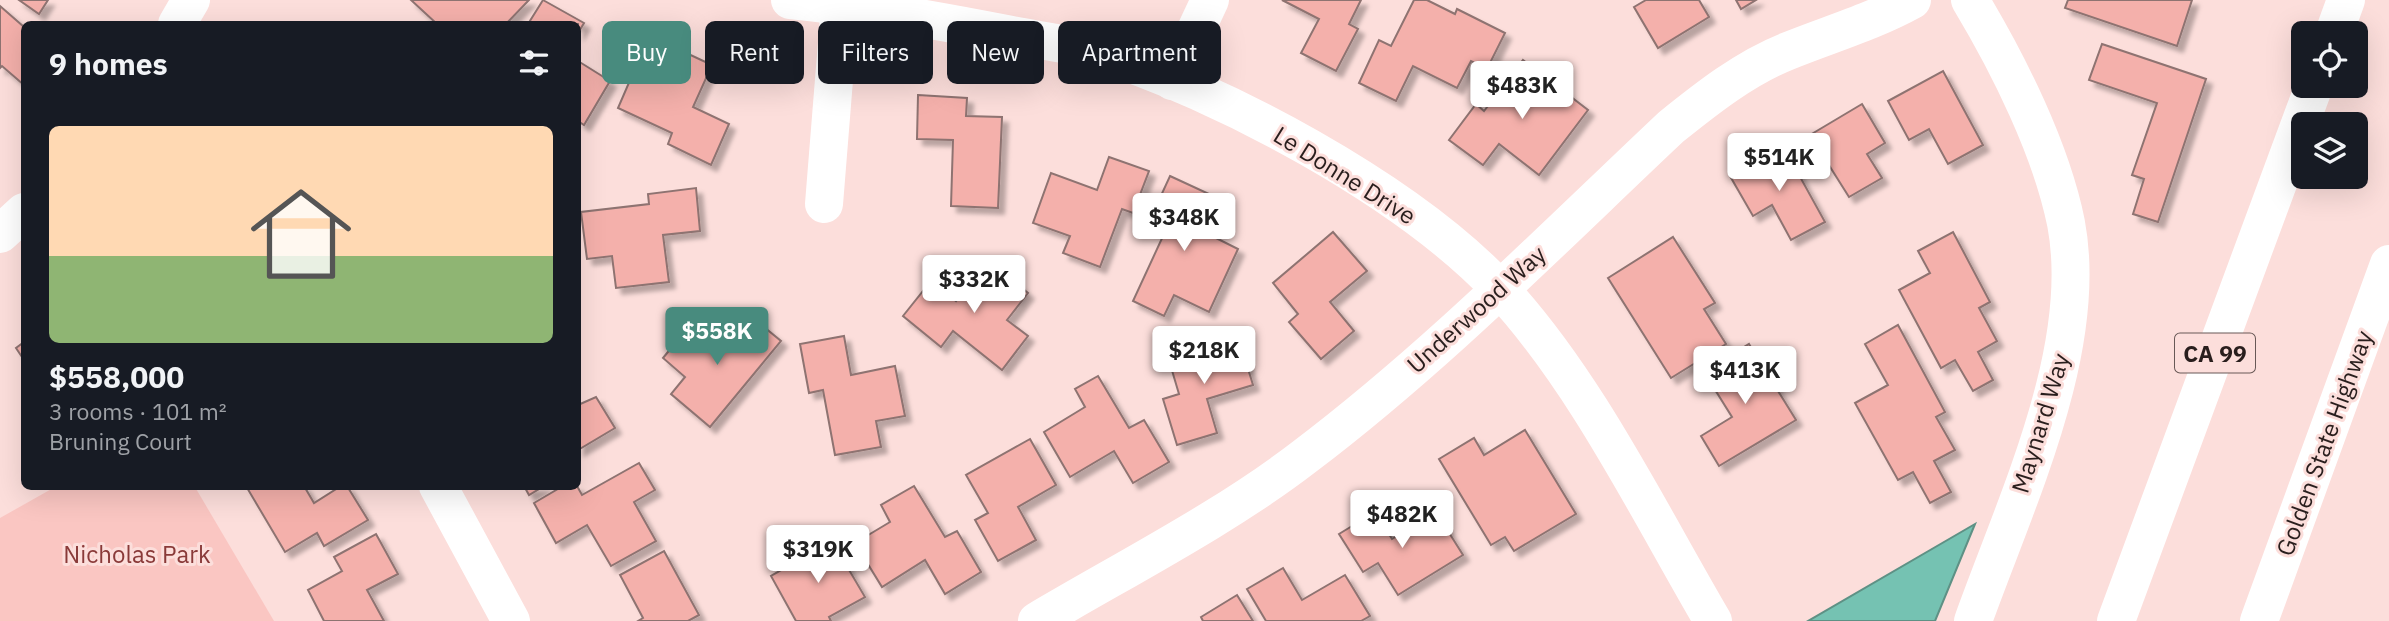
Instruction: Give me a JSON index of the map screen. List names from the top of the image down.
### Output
{
  "streets": {
    "main road": [
      "Le Donne Drive",
      "Underwood Way",
      "CA 99",
      "Maynard Way",
      "Golden State Highway"
    ]
  },
  "crossings": [
    ["Le Donne Drive", "Underwood Way"]
  ],
  "parks": ["Nicholas Park"],
  "page": {
    "chip": [
      "Buy",
      "Rent",
      "Filters",
      "New",
      "Apartment"
    ],
    "heading": "9 homes",
    "price": [
      "$483K",
      "$514K",
      "$348K",
      "$332K",
      "$558K",
      "$218K",
      "$413K",
      "$482K",
      "$319K"
    ],
    "list": [
      {
        "name": "$558,000",
        "note": "3 rooms · 101 m² · Bruning Court"
      }
    ]
  }
}
